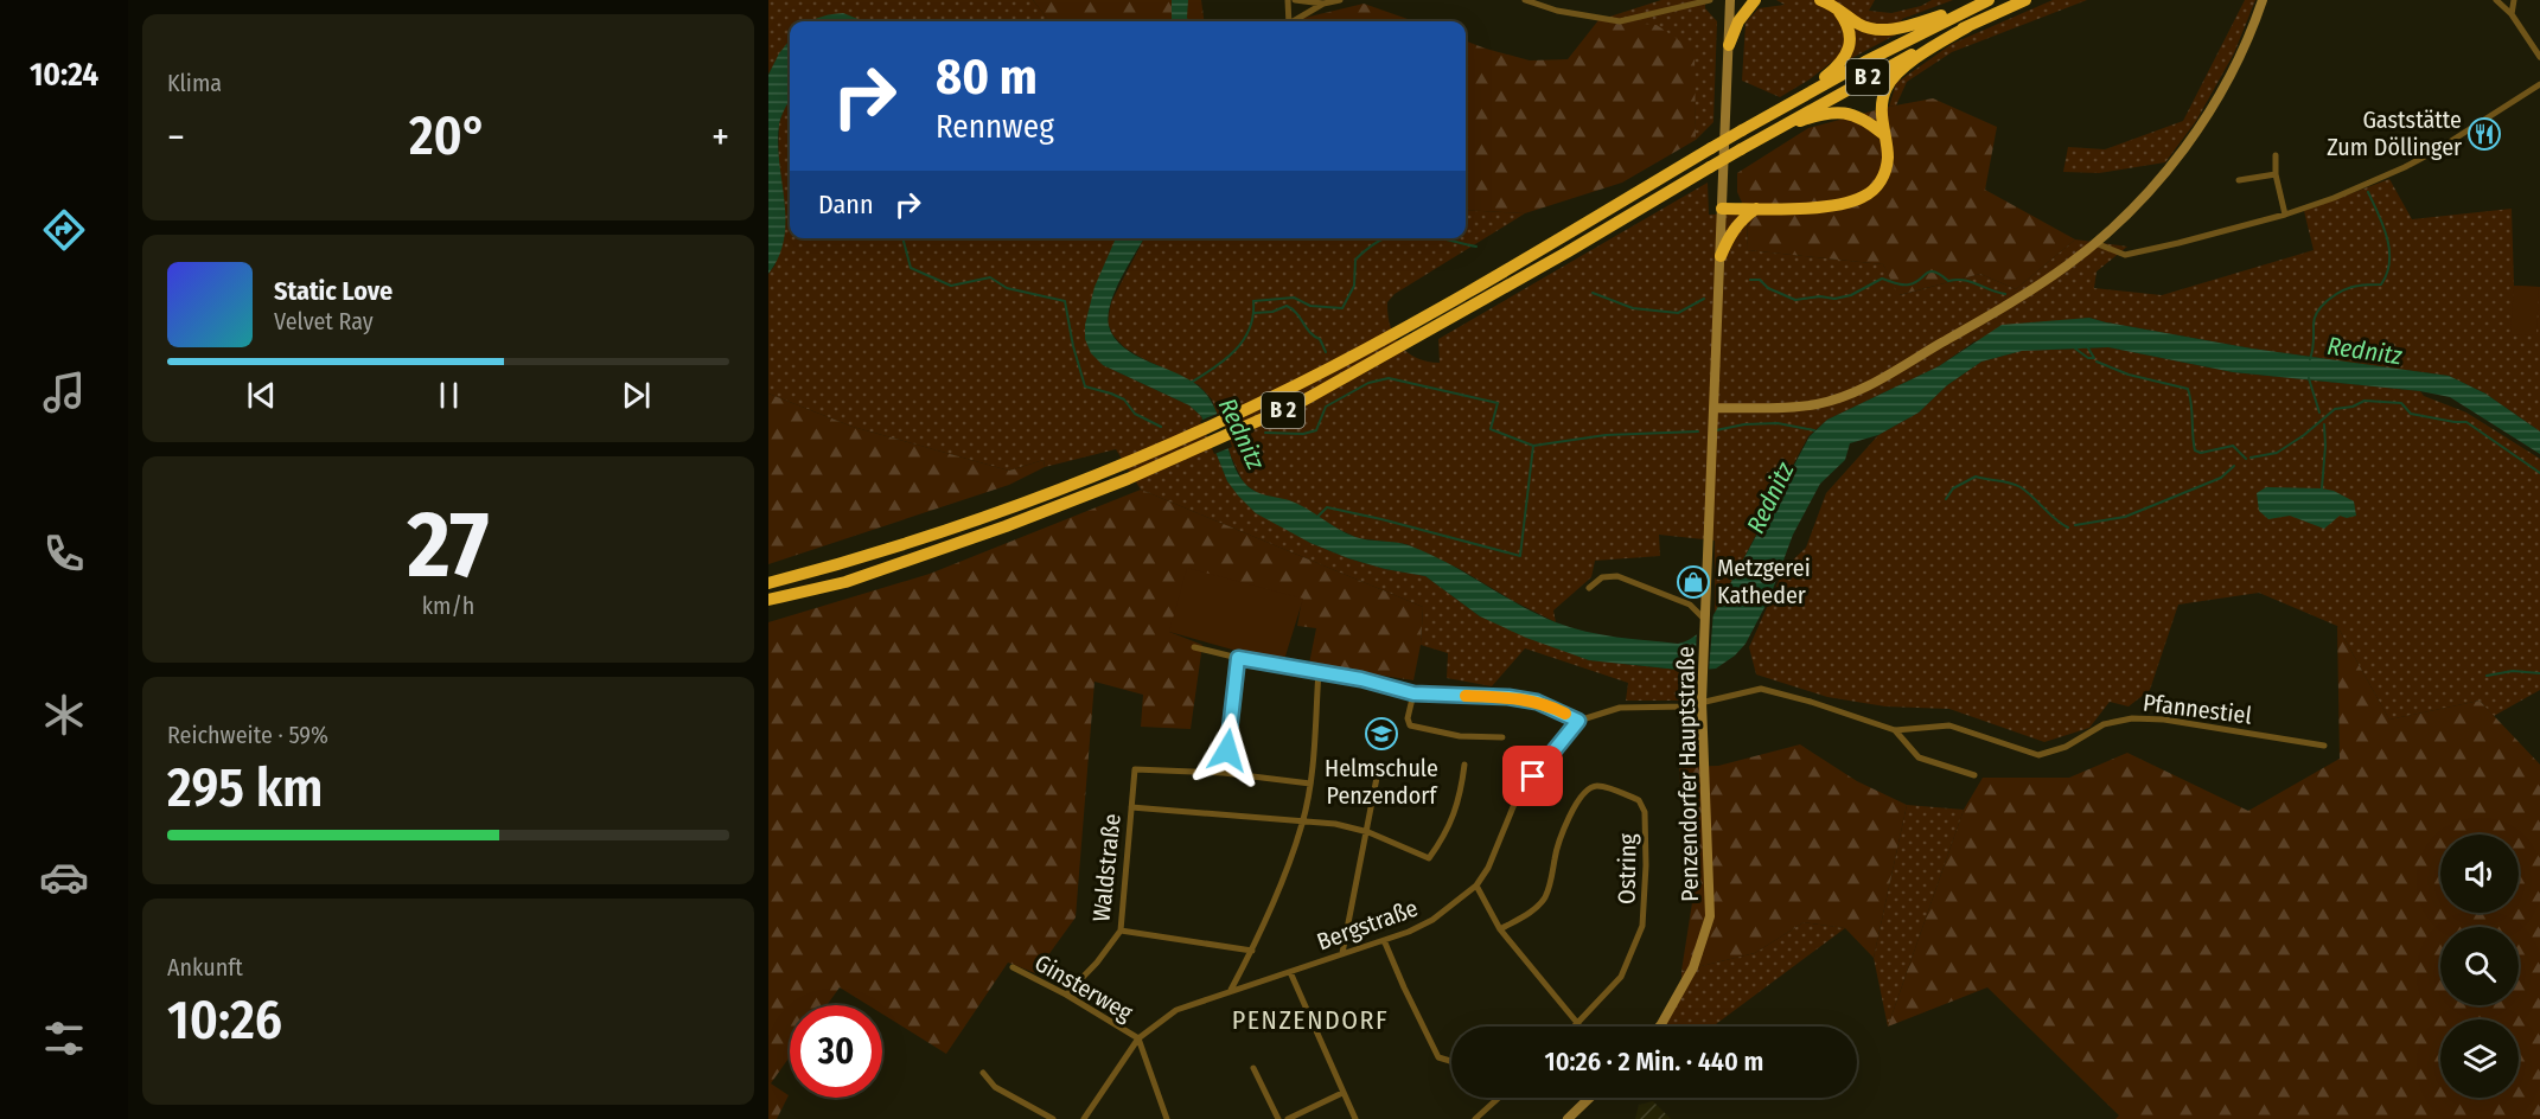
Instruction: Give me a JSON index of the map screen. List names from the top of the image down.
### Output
{
  "streets": {
    "highway": ["B 2"],
    "main road": ["Penzendorfer Hauptstraße"],
    "street": [
      "Pfannestiel",
      "Waldstraße",
      "Ostring",
      "Bergstraße",
      "Ginsterweg"
    ]
  },
  "crossings": [
    ["Pfannestiel", "Penzendorfer Hauptstraße"],
    ["Waldstraße", "Ginsterweg"],
    ["Bergstraße", "Ginsterweg"]
  ],
  "districts": ["PENZENDORF"],
  "water": ["Rednitz"],
  "places": {
    "restaurant": ["Gaststätte Zum Döllinger"],
    "shop": ["Metzgerei Katheder"],
    "school or university": ["Helmschule Penzendorf"]
  },
  "page": {
    "tabs": "10:24",
    "tile": [
      "Klima",
      ["27", "km/h"],
      ["Reichweite · 59%", "295 km"],
      ["Ankunft", "10:26"]
    ],
    "turn": ["80 m", "Rennweg"],
    "heat": ["−", "20°", "+"],
    "then": "Dann",
    "song": ["Static Love", "Velvet Ray"],
    "limit": "30",
    "trip": "10:26 · 2 Min. · 440 m"
  }
}
